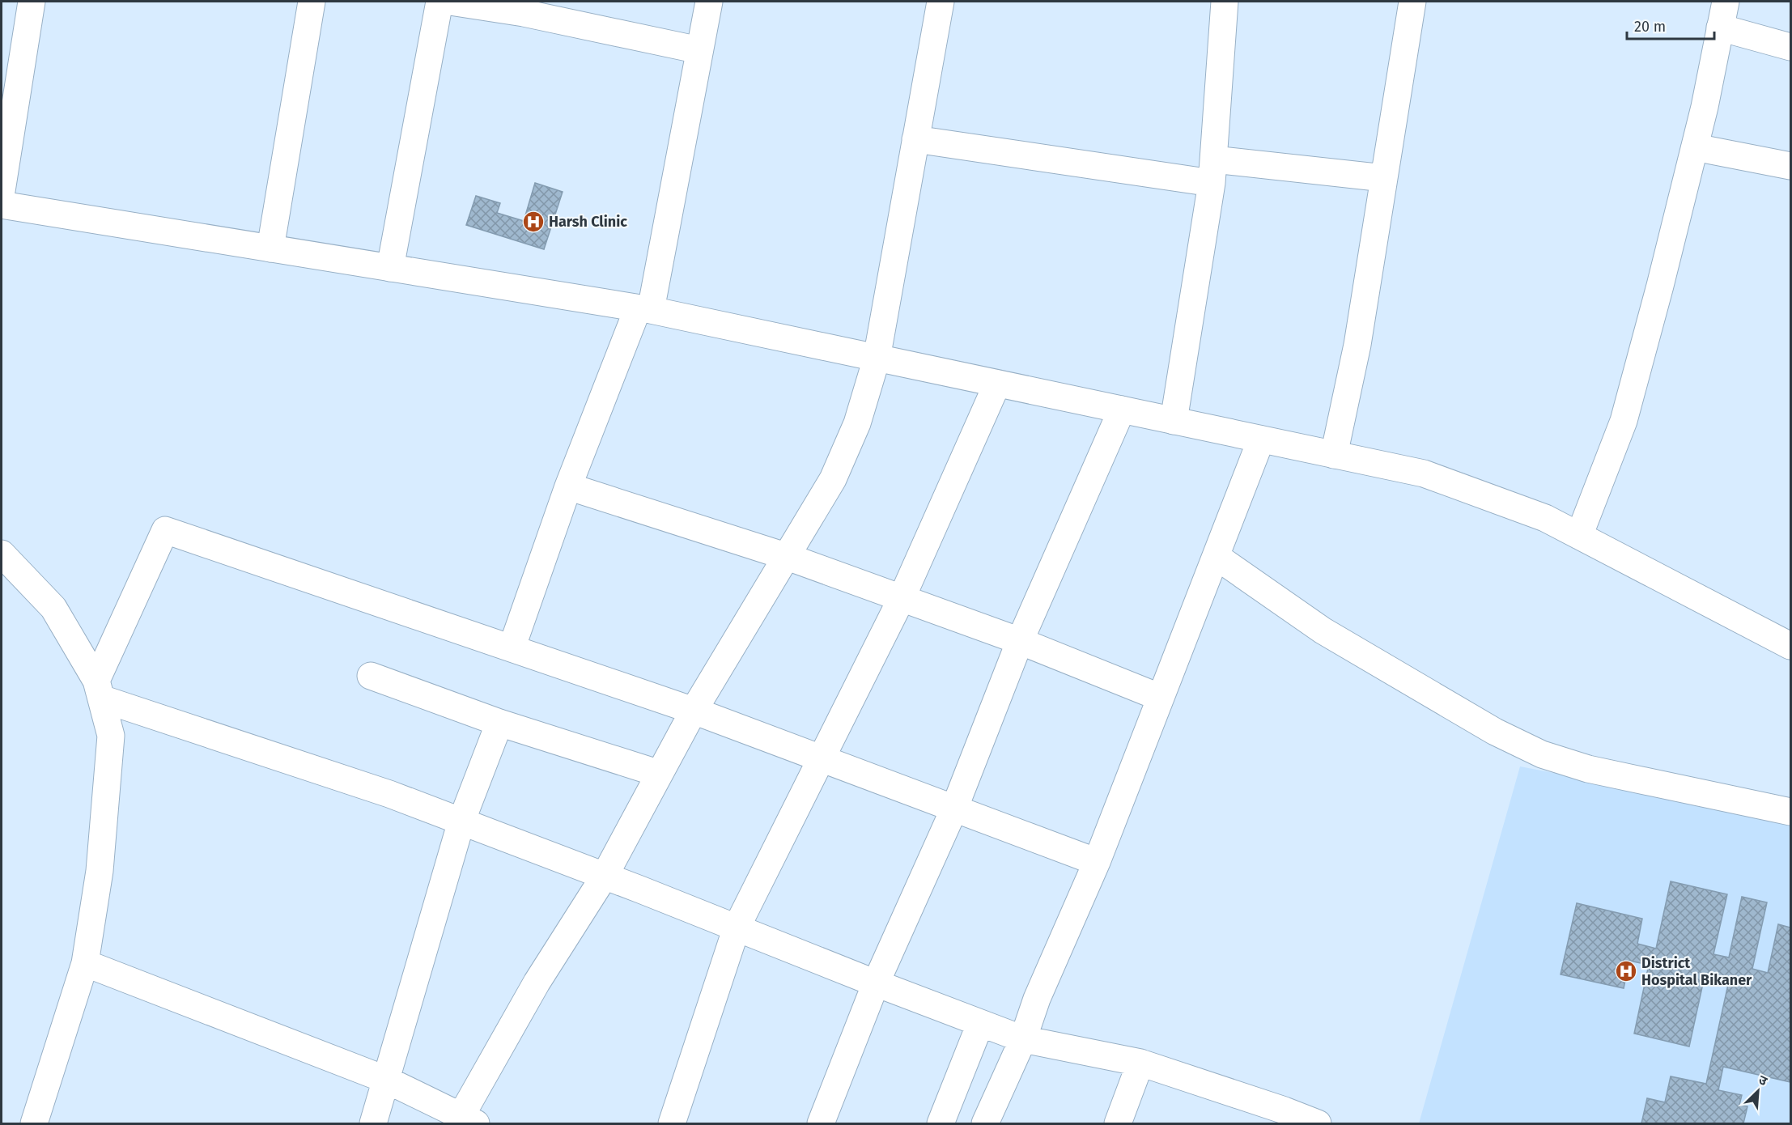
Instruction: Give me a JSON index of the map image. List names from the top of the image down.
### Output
{
  "places": {
    "hospital": ["Harsh Clinic", "District Hospital Bikaner"]
  },
  "scale_bar": "20 m",
  "north": "top right"
}
